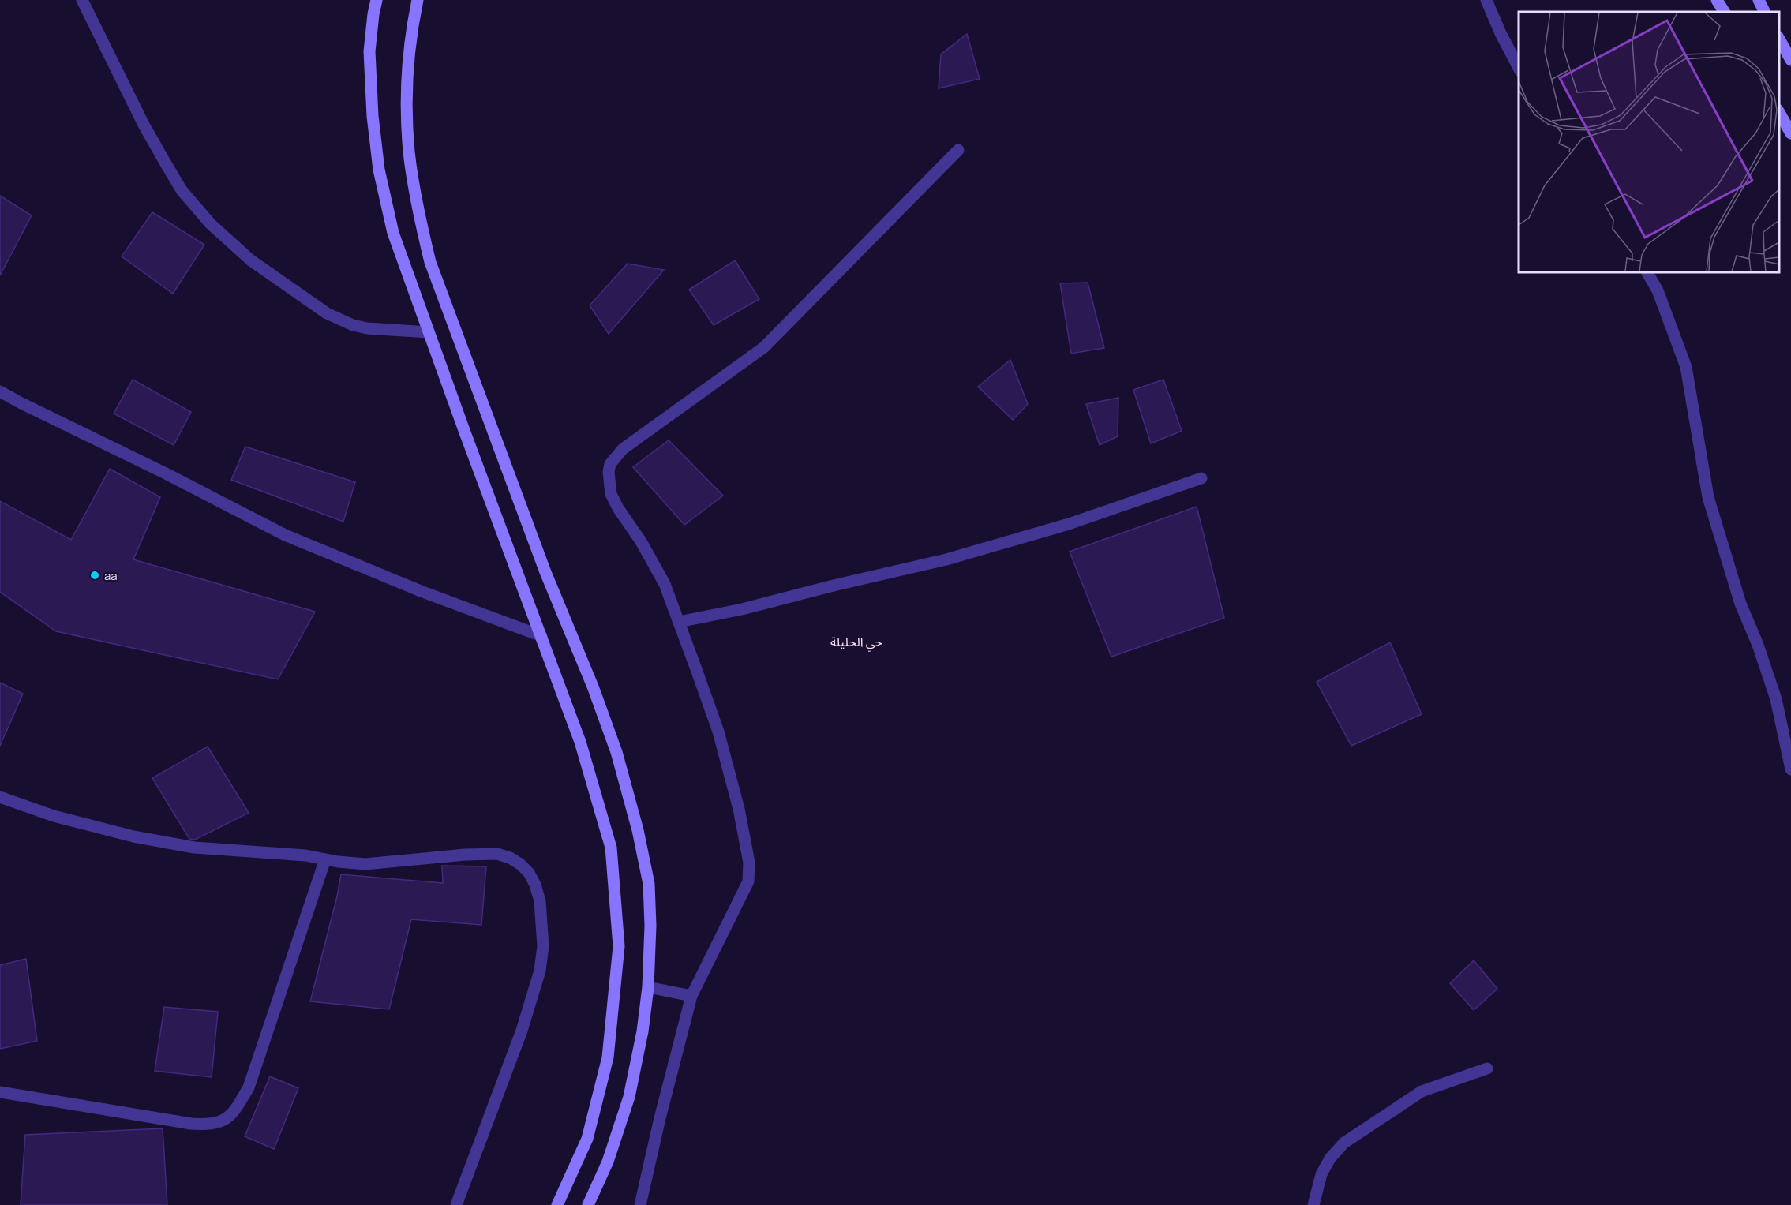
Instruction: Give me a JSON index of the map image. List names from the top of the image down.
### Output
{
  "districts": ["حي الحليلة"],
  "places": ["aa"]
}
